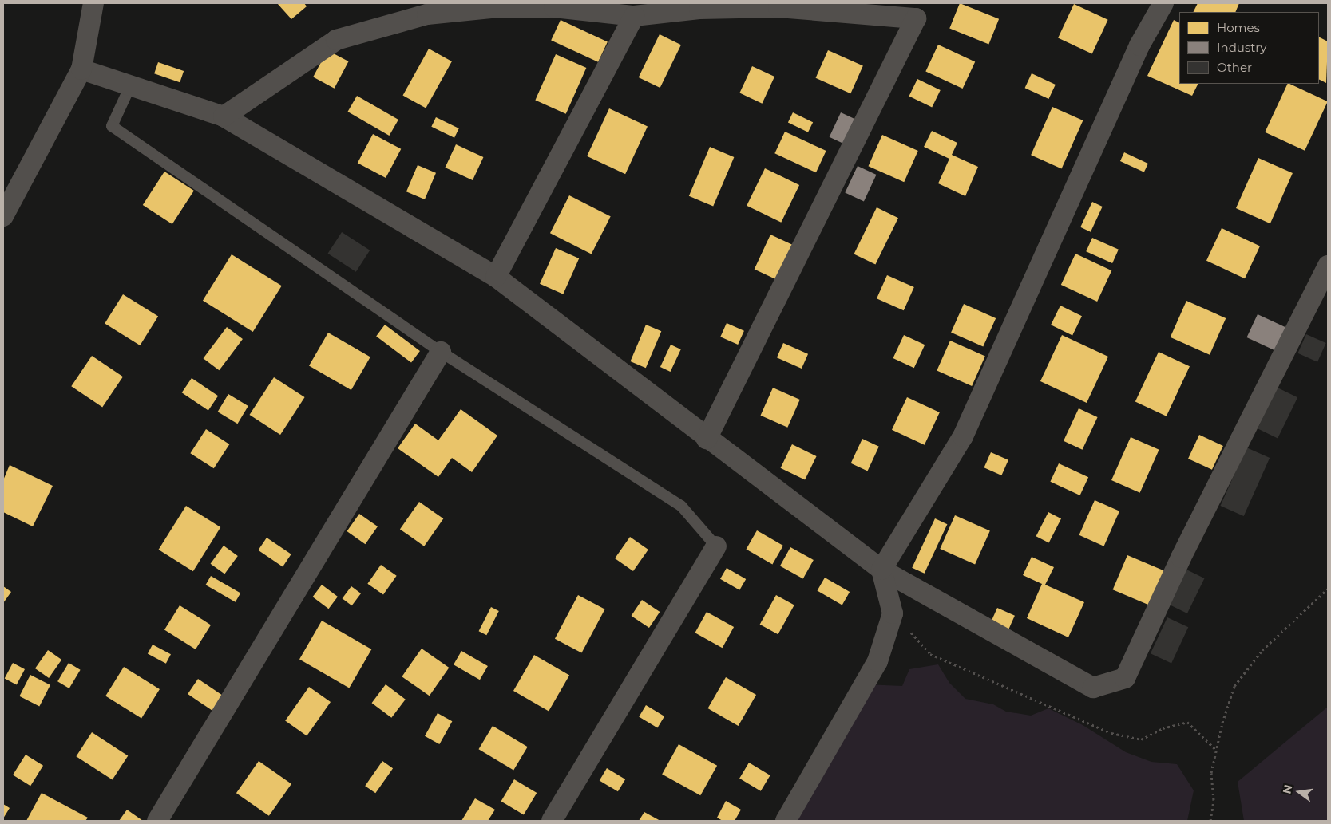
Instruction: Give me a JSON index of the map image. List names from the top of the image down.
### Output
{
  "legend": ["Homes", "Industry", "Other"],
  "north": "left"
}
